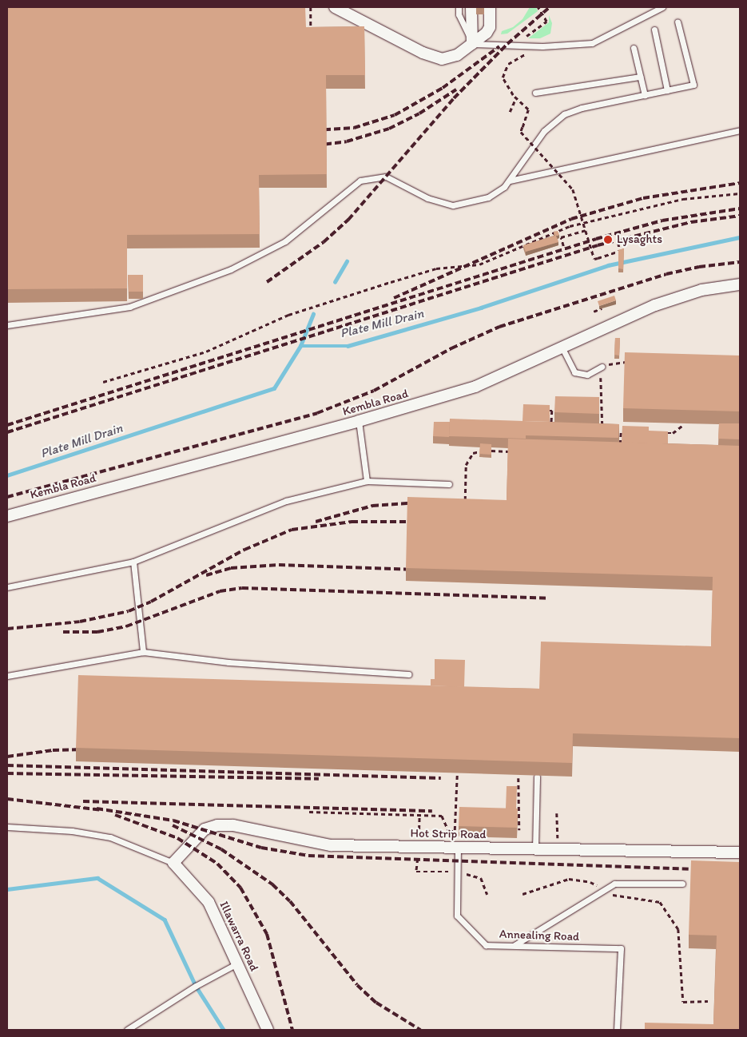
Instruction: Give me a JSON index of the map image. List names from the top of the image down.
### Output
{
  "streets": {
    "street": ["Kembla Road", "Hot Strip Road", "Illawarra Road"],
    "lane": ["Annealing Road"]
  },
  "crossings": [
    ["Hot Strip Road", "Annealing Road"],
    ["Hot Strip Road", "Illawarra Road"]
  ],
  "water": ["Plate Mill Drain"],
  "places": ["Lysaghts"]
}
